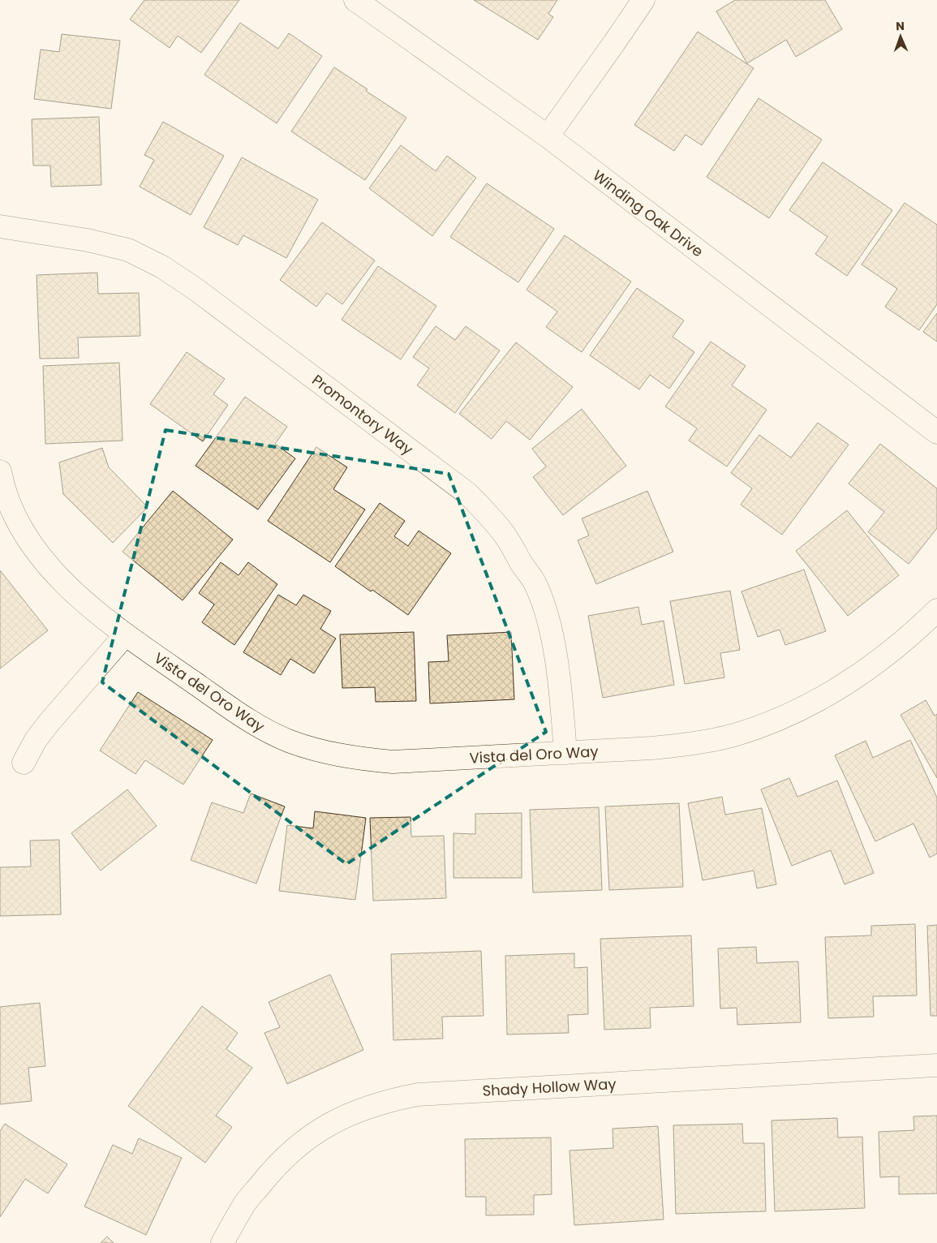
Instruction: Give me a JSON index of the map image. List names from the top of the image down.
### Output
{
  "streets": {
    "street": [
      "Winding Oak Drive",
      "Promontory Way",
      "Vista del Oro Way",
      "Shady Hollow Way"
    ]
  },
  "crossings": [
    ["Promontory Way", "Vista del Oro Way"]
  ],
  "north": "top"
}
